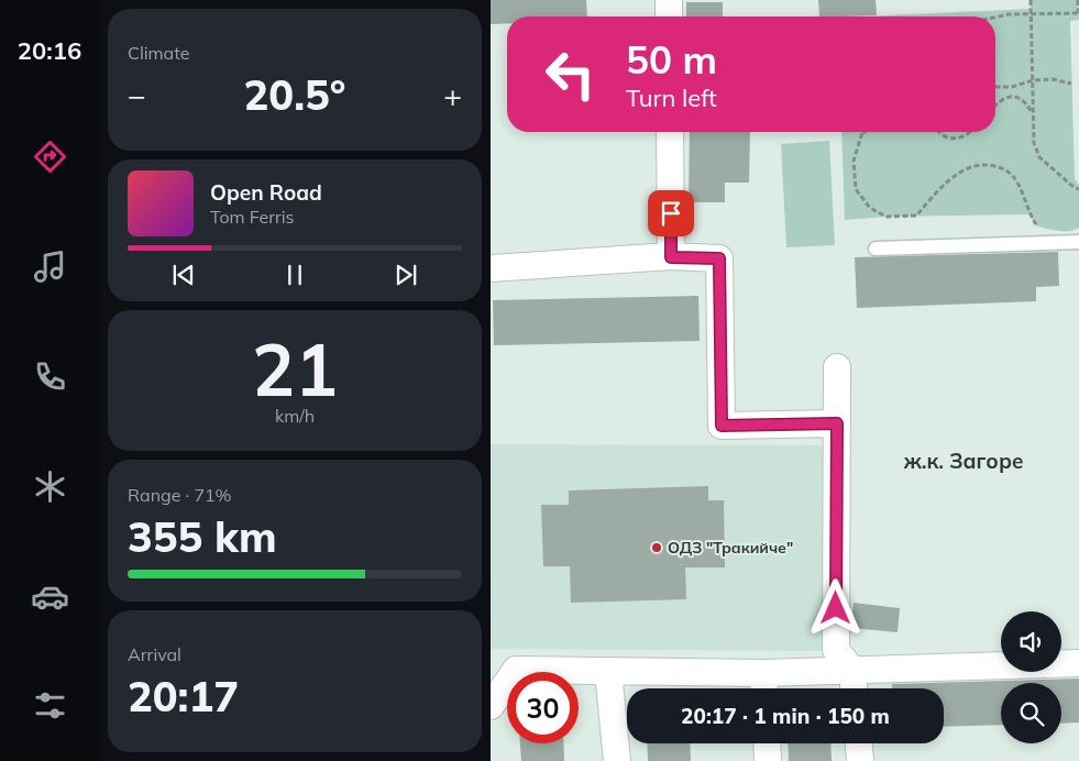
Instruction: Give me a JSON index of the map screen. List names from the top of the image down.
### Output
{
  "districts": ["ж.к. Загорe"],
  "places": ["ОДЗ \"Тракийче\""],
  "page": {
    "tabs": "20:16",
    "tile": [
      "Climate",
      ["21", "km/h"],
      ["Range · 71%", "355 km"],
      ["Arrival", "20:17"]
    ],
    "turn": ["50 m", "Turn left"],
    "heat": ["−", "20.5°", "+"],
    "song": ["Open Road", "Tom Ferris"],
    "limit": "30",
    "trip": "20:17 · 1 min · 150 m"
  }
}
